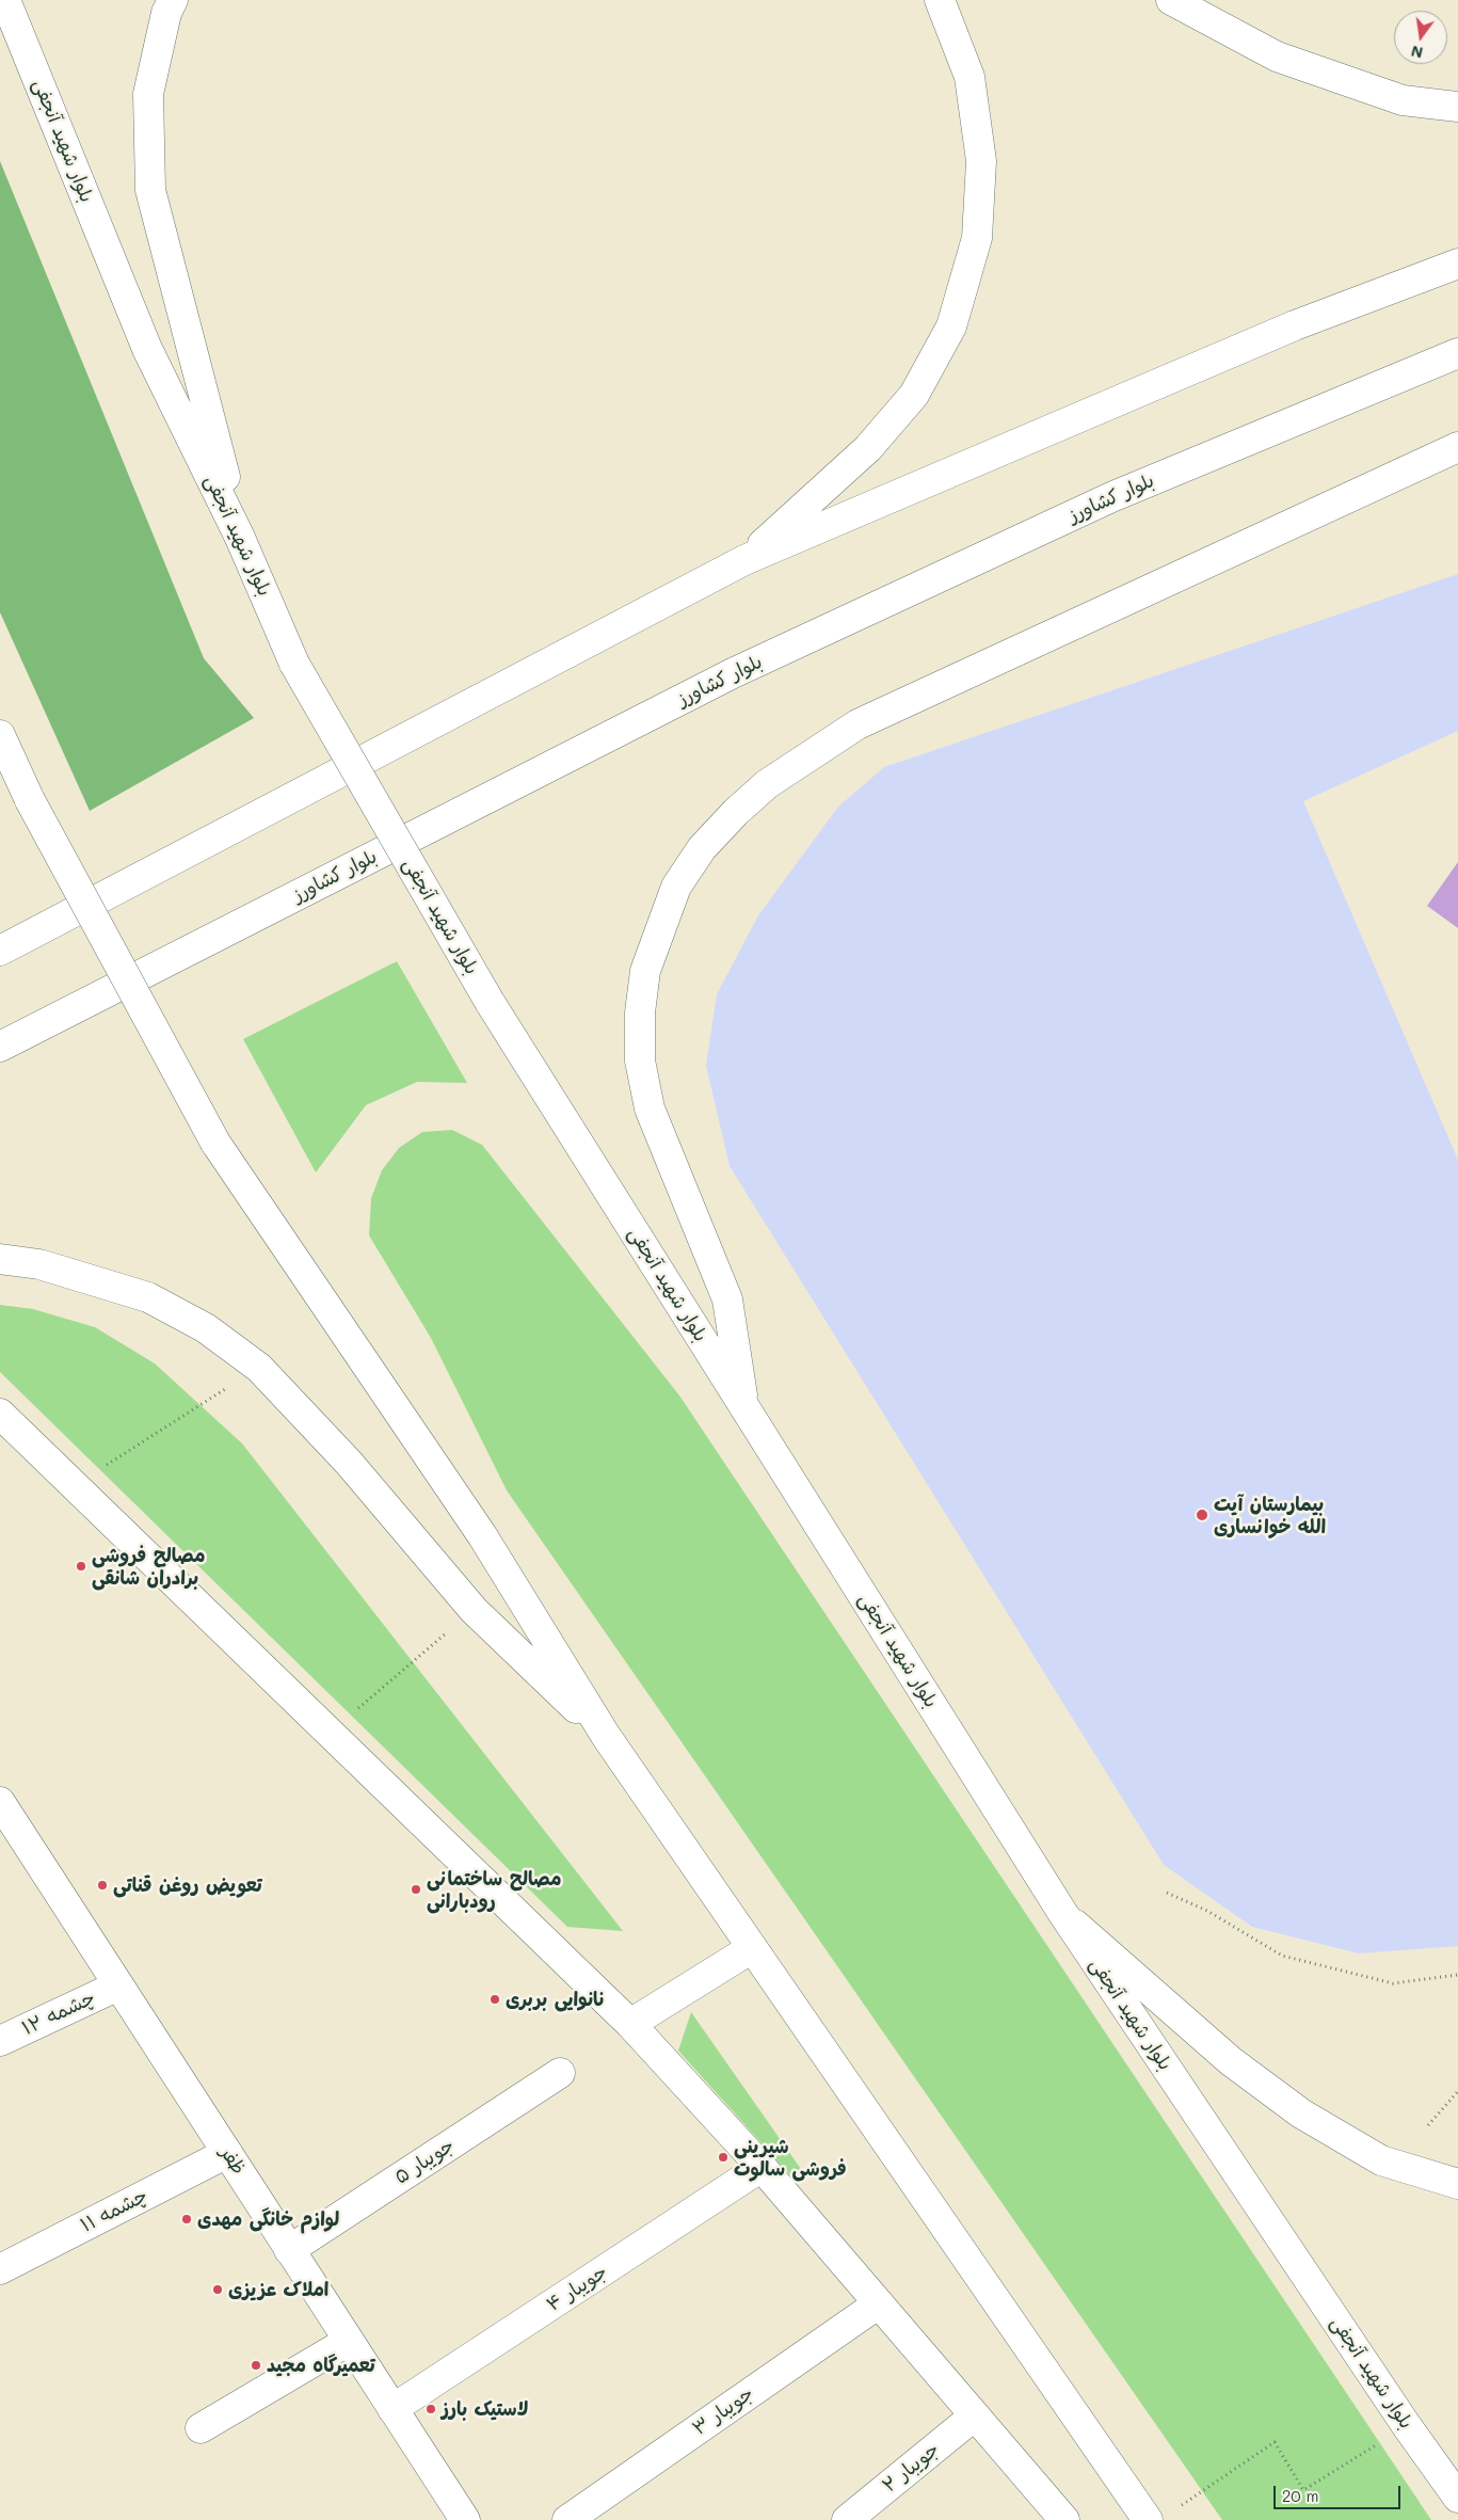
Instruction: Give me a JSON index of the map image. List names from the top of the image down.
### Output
{
  "streets": {
    "main road": [
      "بلوار شهید آنجفی",
      "بلوار کشاورز",
      "چشمه ۱۲",
      "ظفر",
      "جویبار ۵",
      "چشمه ۱۱",
      "جویبار ۴",
      "جویبار ۳",
      "جویبار ۲"
    ]
  },
  "crossings": [
    ["چشمه ۱۲", "ظفر"],
    ["ظفر", "جویبار ۵"],
    ["ظفر", "چشمه ۱۱"],
    ["ظفر", "جویبار ۴"]
  ],
  "places": [
    "بیمارستان آیت الله خوانساری",
    "مصالح فروشی برادران شانقی",
    "تعویض روغن قناتی",
    "مصالح ساختمانی رودبارانی",
    "نانوایی بربری",
    "شیرینی فروشی سالوت",
    "لوازم خانگی مهدی",
    "املاک عزیزی",
    "تعمیرگاه مجید",
    "لاستیک بارز"
  ],
  "scale_bar": "20 m",
  "north": "bottom"
}
